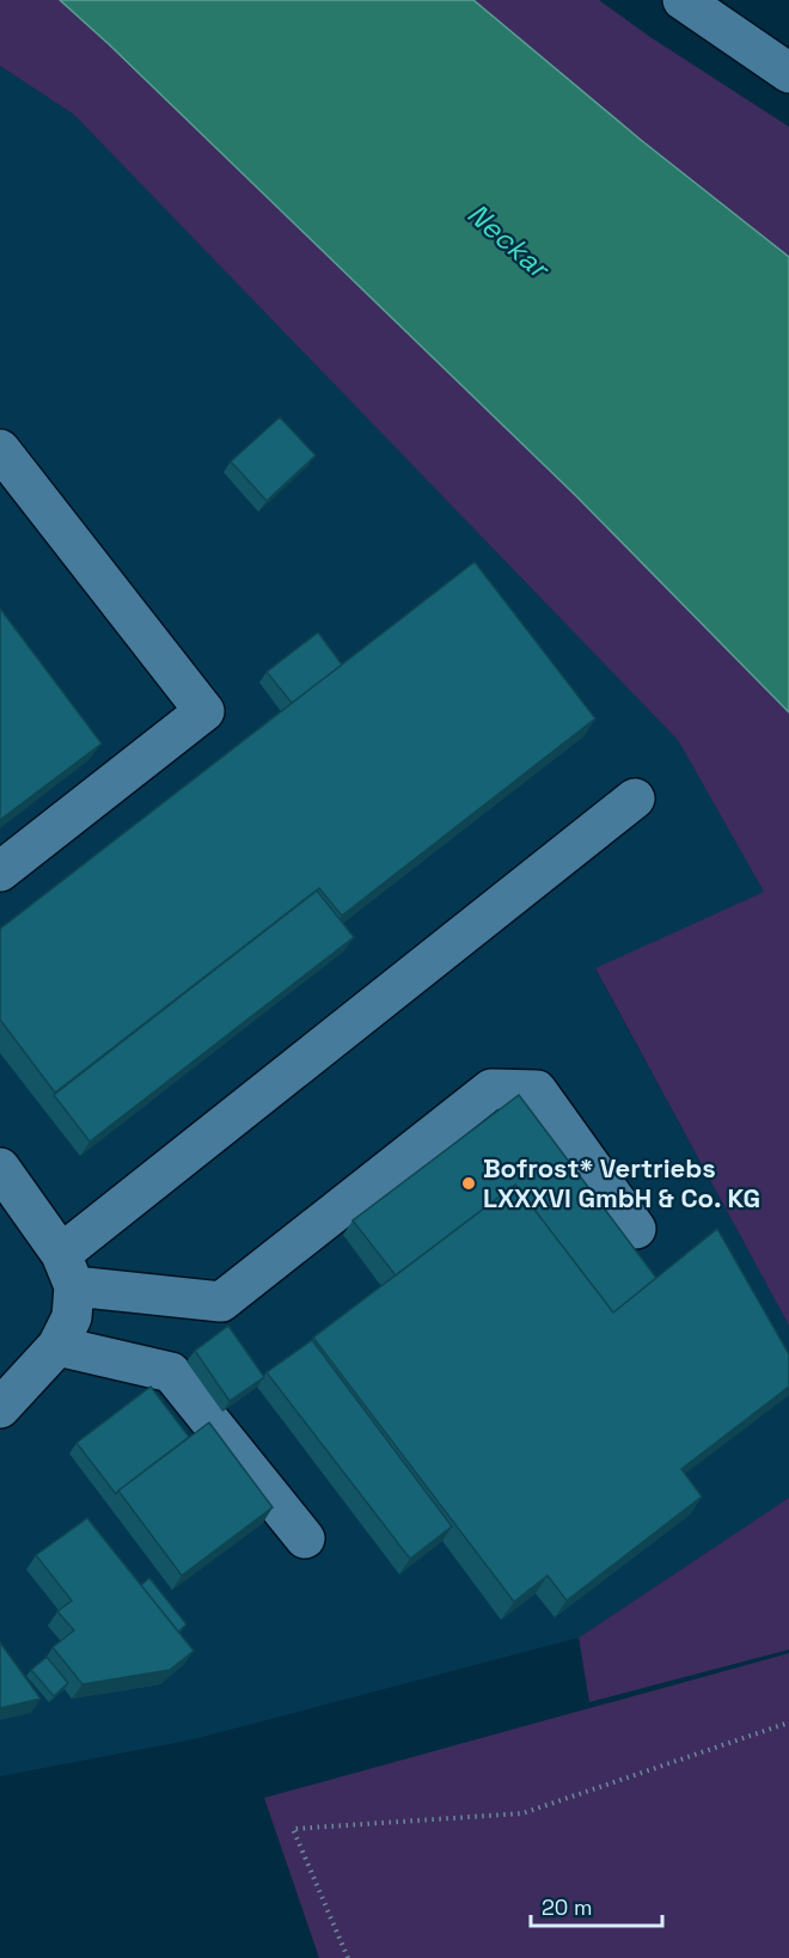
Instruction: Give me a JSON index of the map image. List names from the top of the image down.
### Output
{
  "water": ["Neckar"],
  "places": ["Bofrost* Vertriebs LXXXVI GmbH & Co. KG"],
  "scale_bar": "20 m"
}
